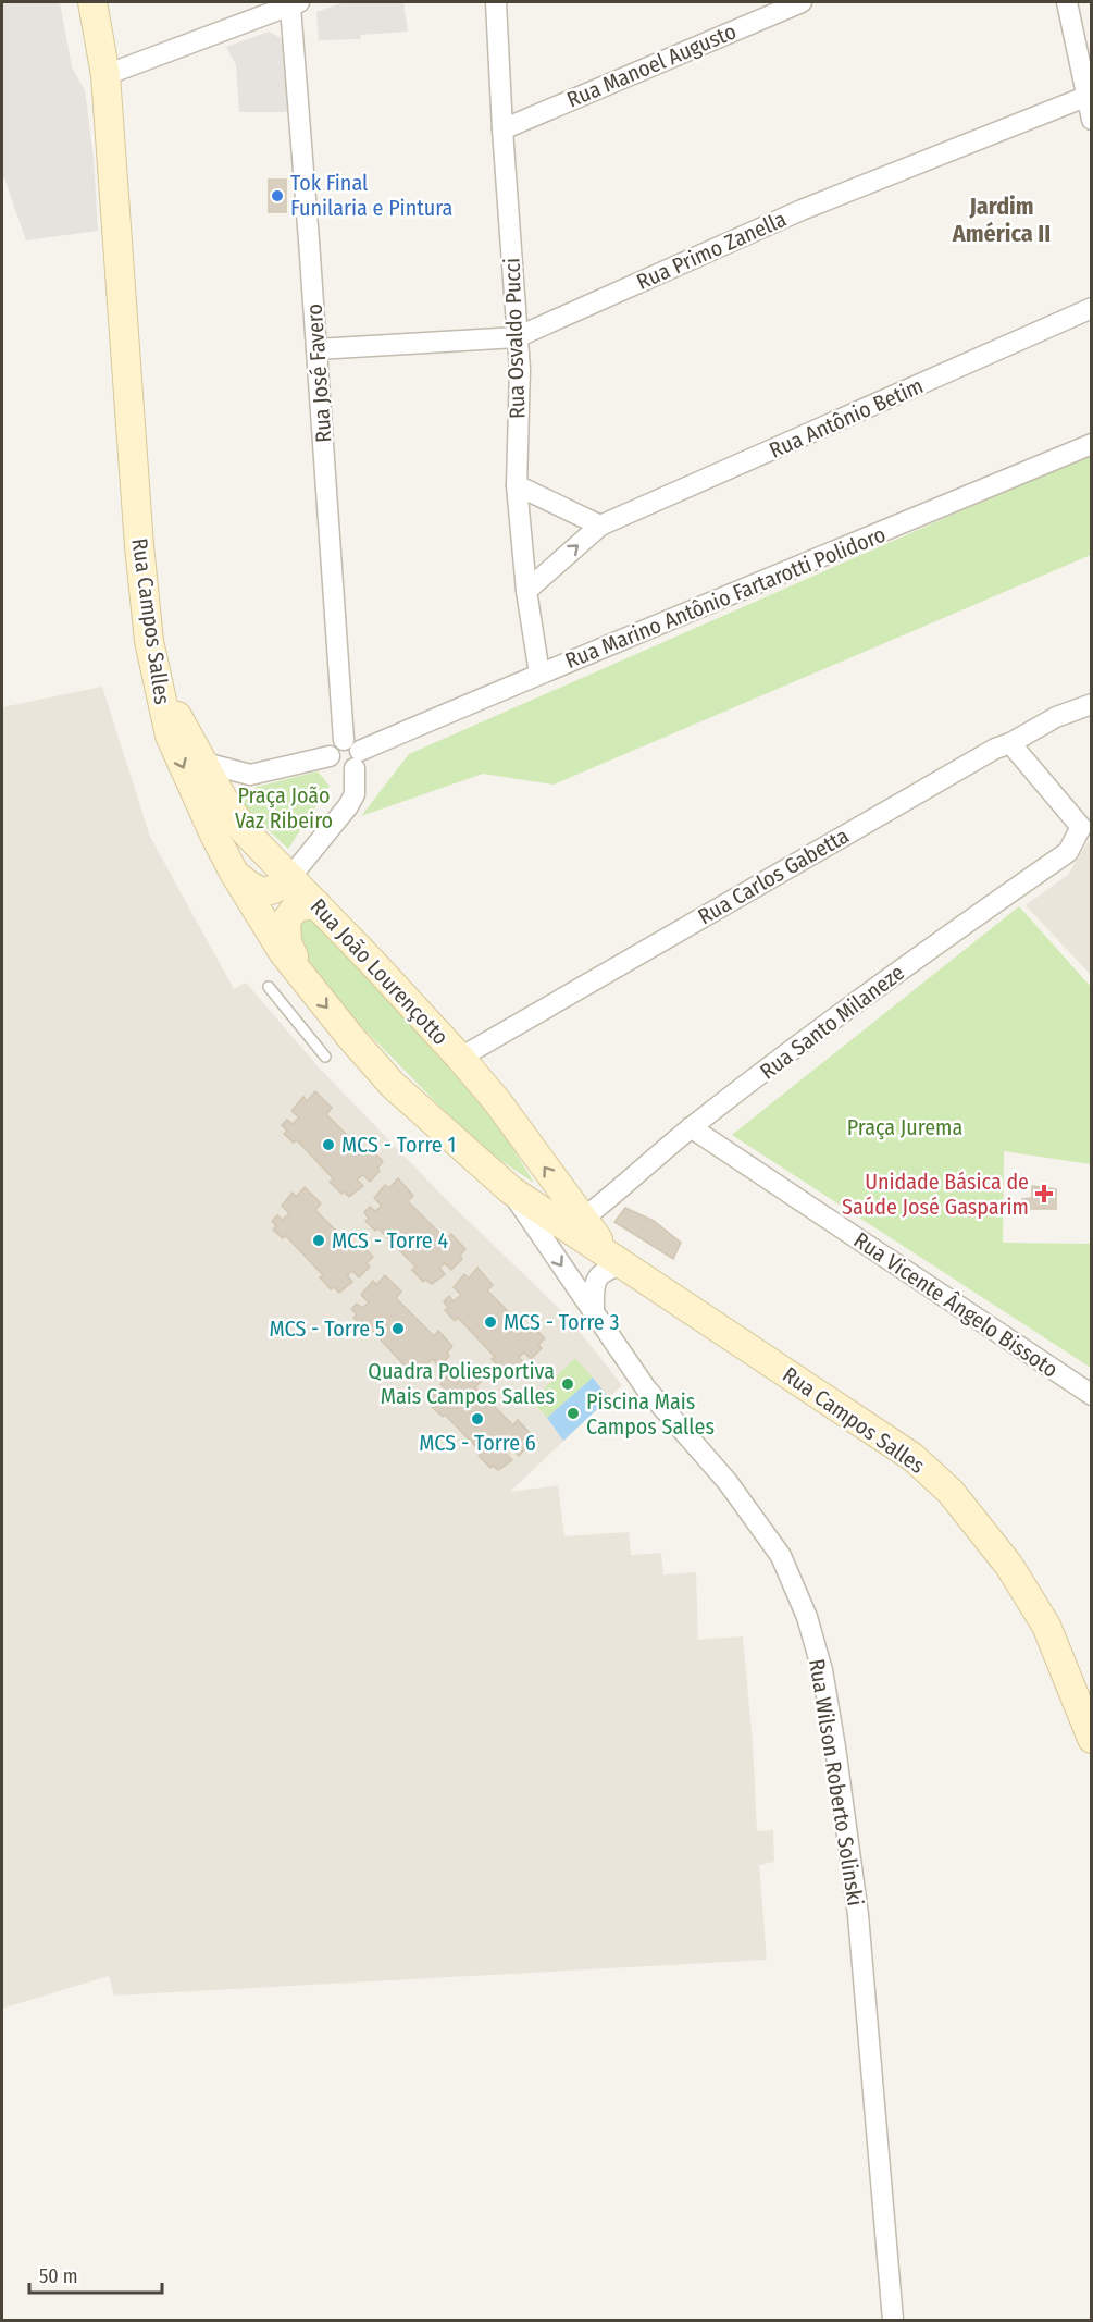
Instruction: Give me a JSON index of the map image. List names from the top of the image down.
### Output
{
  "streets": {
    "main road": ["Rua Campos Salles", "Rua João Lourençotto"],
    "street": [
      "Rua Manoel Augusto",
      "Rua Primo Zanella",
      "Rua Osvaldo Pucci",
      "Rua José Favero",
      "Rua Antônio Betim",
      "Rua Marino Antônio Fartarotti Polidoro",
      "Rua Carlos Gabetta",
      "Rua Santo Milaneze",
      "Rua Vicente Ângelo Bissoto",
      "Rua Wilson Roberto Solinski"
    ]
  },
  "crossings": [
    ["Rua Manoel Augusto", "Rua Osvaldo Pucci"],
    ["Rua Primo Zanella", "Rua Osvaldo Pucci"],
    ["Rua Primo Zanella", "Rua José Favero"],
    ["Rua Osvaldo Pucci", "Rua Antônio Betim"],
    ["Rua Osvaldo Pucci", "Rua Marino Antônio Fartarotti Polidoro"],
    ["Rua José Favero", "Rua Marino Antônio Fartarotti Polidoro"],
    ["Rua José Favero", "Rua João Lourençotto"],
    ["Rua Campos Salles", "Rua João Lourençotto"],
    ["Rua Campos Salles", "Rua Santo Milaneze"],
    ["Rua Campos Salles", "Rua Wilson Roberto Solinski"],
    ["Rua Carlos Gabetta", "Rua João Lourençotto"],
    ["Rua Carlos Gabetta", "Rua Santo Milaneze"],
    ["Rua João Lourençotto", "Rua Santo Milaneze"],
    ["Rua Santo Milaneze", "Rua Vicente Ângelo Bissoto"]
  ],
  "districts": ["Jardim América II"],
  "parks": ["Praça João Vaz Ribeiro", "Praça Jurema"],
  "places": {
    "other": [
      "Tok Final Funilaria e Pintura",
      "MCS - Torre 1",
      "MCS - Torre 4",
      "MCS - Torre 3",
      "MCS - Torre 5",
      "Quadra Poliesportiva Mais Campos Salles",
      "Piscina Mais Campos Salles",
      "MCS - Torre 6"
    ],
    "health": ["Unidade Básica de Saúde José Gasparim"]
  },
  "scale_bar": "50 m"
}
